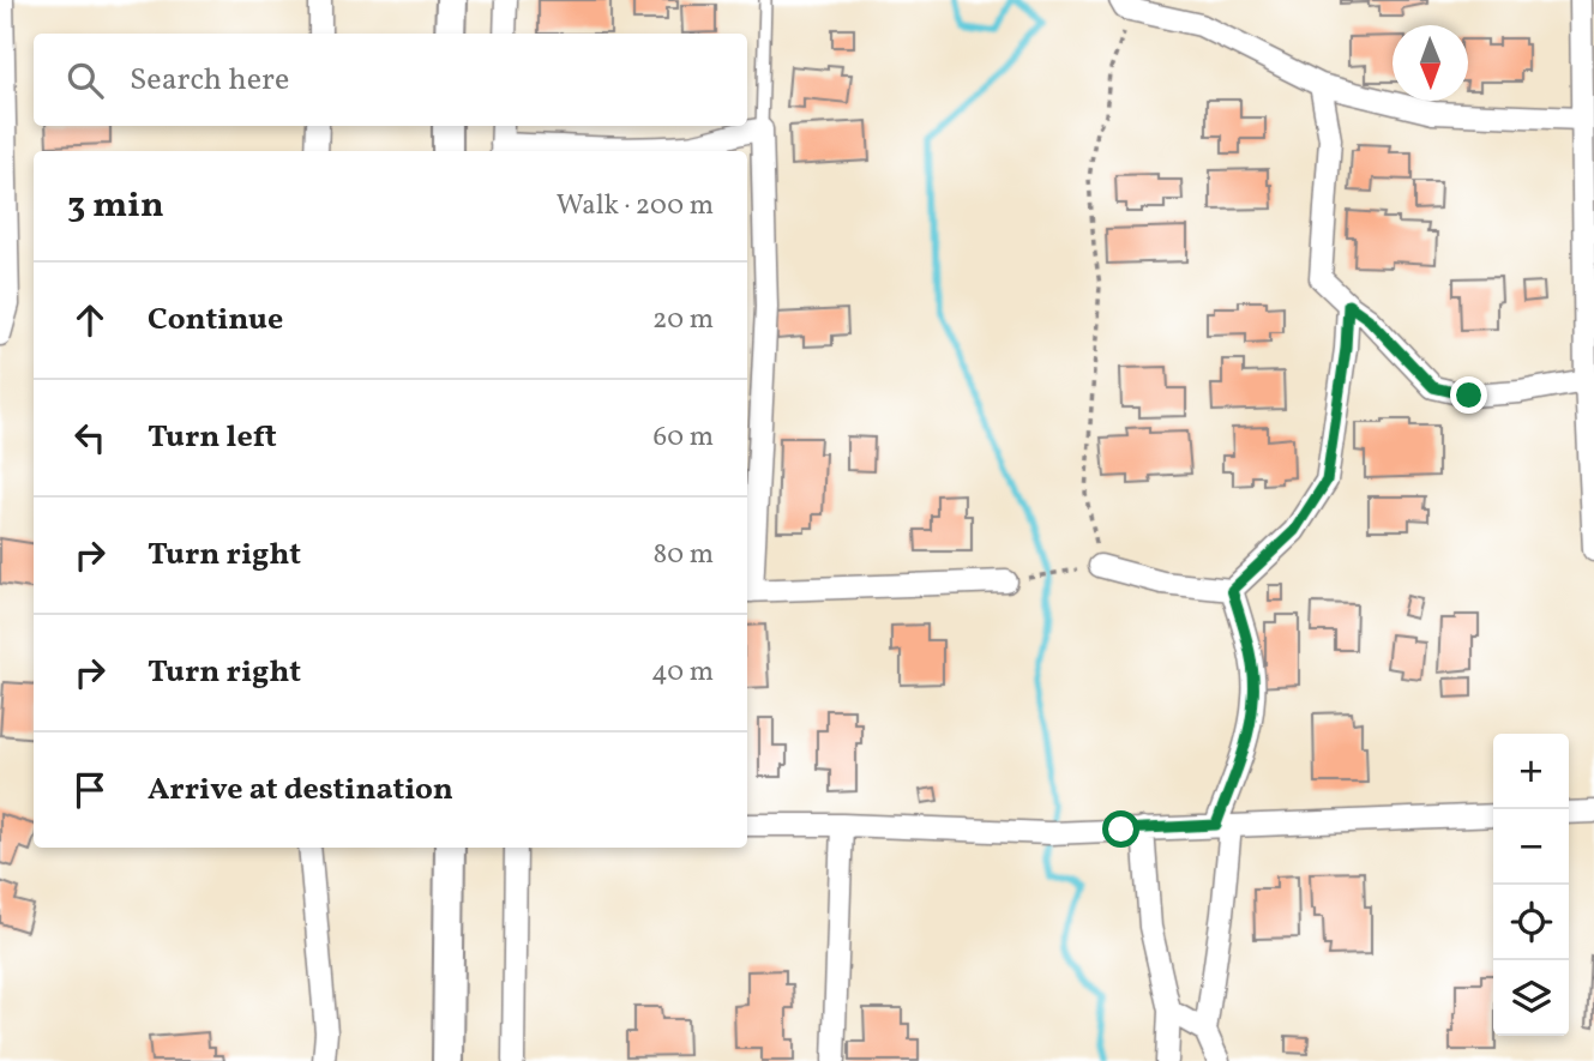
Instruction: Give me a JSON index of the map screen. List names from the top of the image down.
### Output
{
  "north": "bottom",
  "page": {
    "search": "Search here",
    "heading": ["3 min", "Walk · 200 m"],
    "list": [
      ["Continue", "20 m"],
      ["Turn left", "60 m"],
      ["Turn right", "80 m"],
      ["Turn right", "40 m"],
      "Arrive at destination"
    ],
    "map_buttons": ["+", "−"]
  }
}
